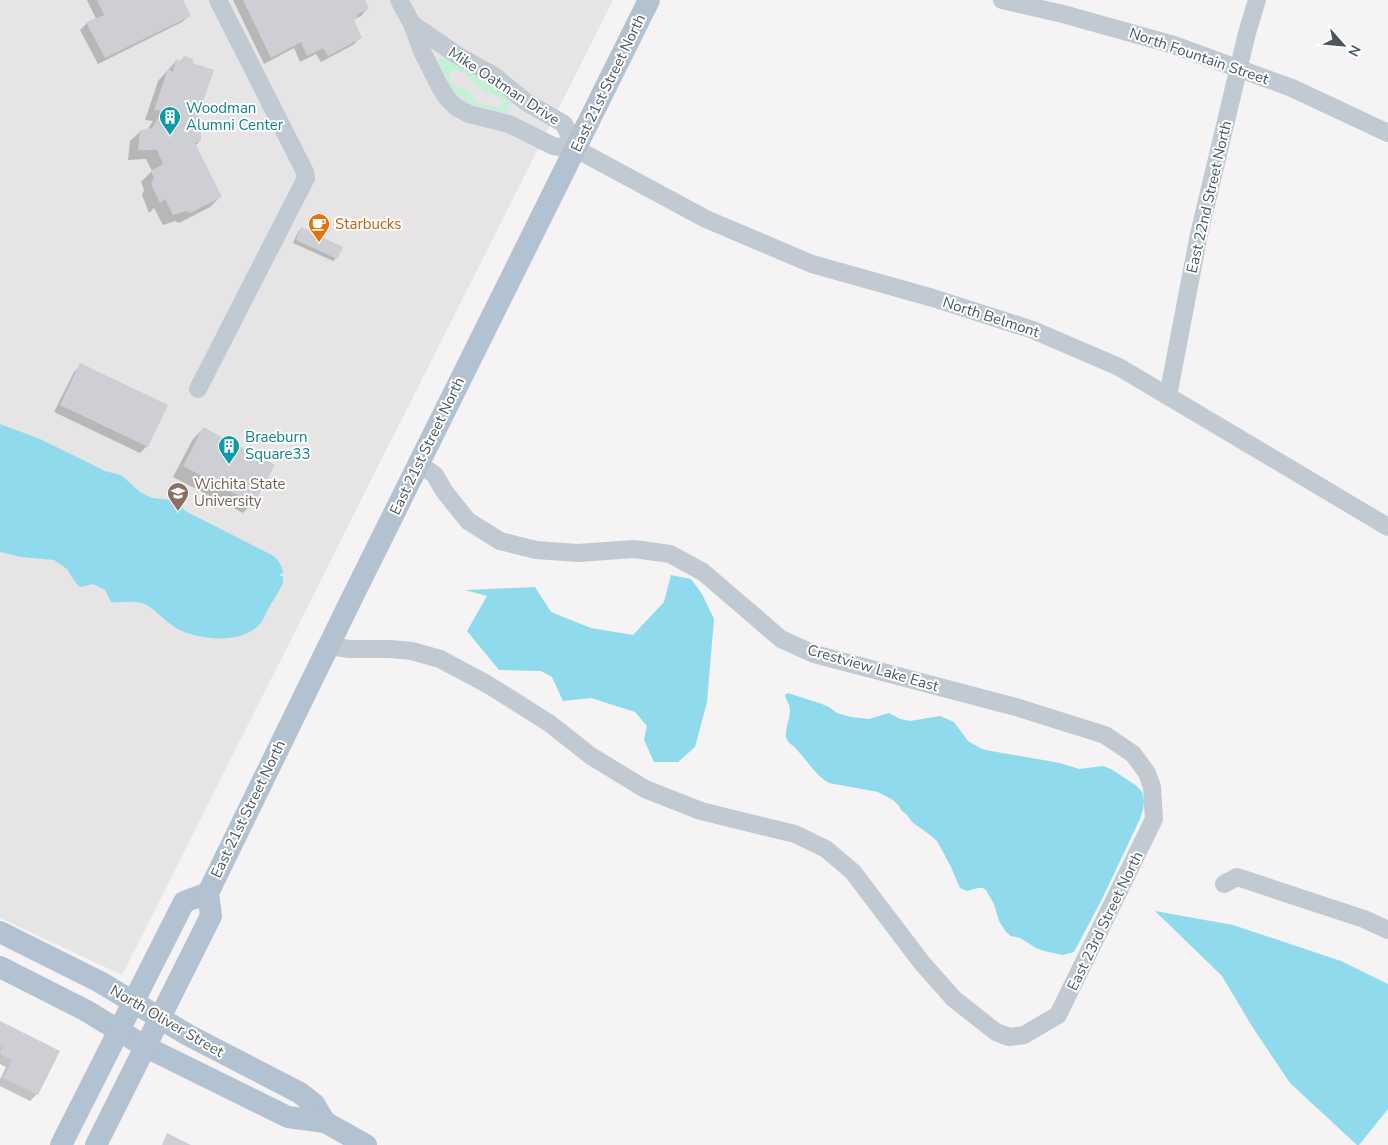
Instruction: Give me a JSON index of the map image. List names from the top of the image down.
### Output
{
  "streets": {
    "main road": ["East 21st Street North", "North Oliver Street"],
    "street": [
      "North Fountain Street",
      "Mike Oatman Drive",
      "East 22nd Street North",
      "North Belmont",
      "Crestview Lake East",
      "East 23rd Street North"
    ]
  },
  "crossings": [
    ["North Fountain Street", "East 22nd Street North"],
    ["East 21st Street North", "Mike Oatman Drive"],
    ["East 21st Street North", "North Belmont"],
    ["East 21st Street North", "Crestview Lake East"],
    ["East 21st Street North", "East 23rd Street North"],
    ["East 21st Street North", "North Oliver Street"],
    ["Mike Oatman Drive", "North Belmont"],
    ["East 22nd Street North", "North Belmont"],
    ["Crestview Lake East", "East 23rd Street North"]
  ],
  "places": {
    "building": ["Woodman Alumni Center", "Braeburn Square33"],
    "cafe": ["Starbucks"],
    "school or university": ["Wichita State University"]
  },
  "north": "bottom right"
}
